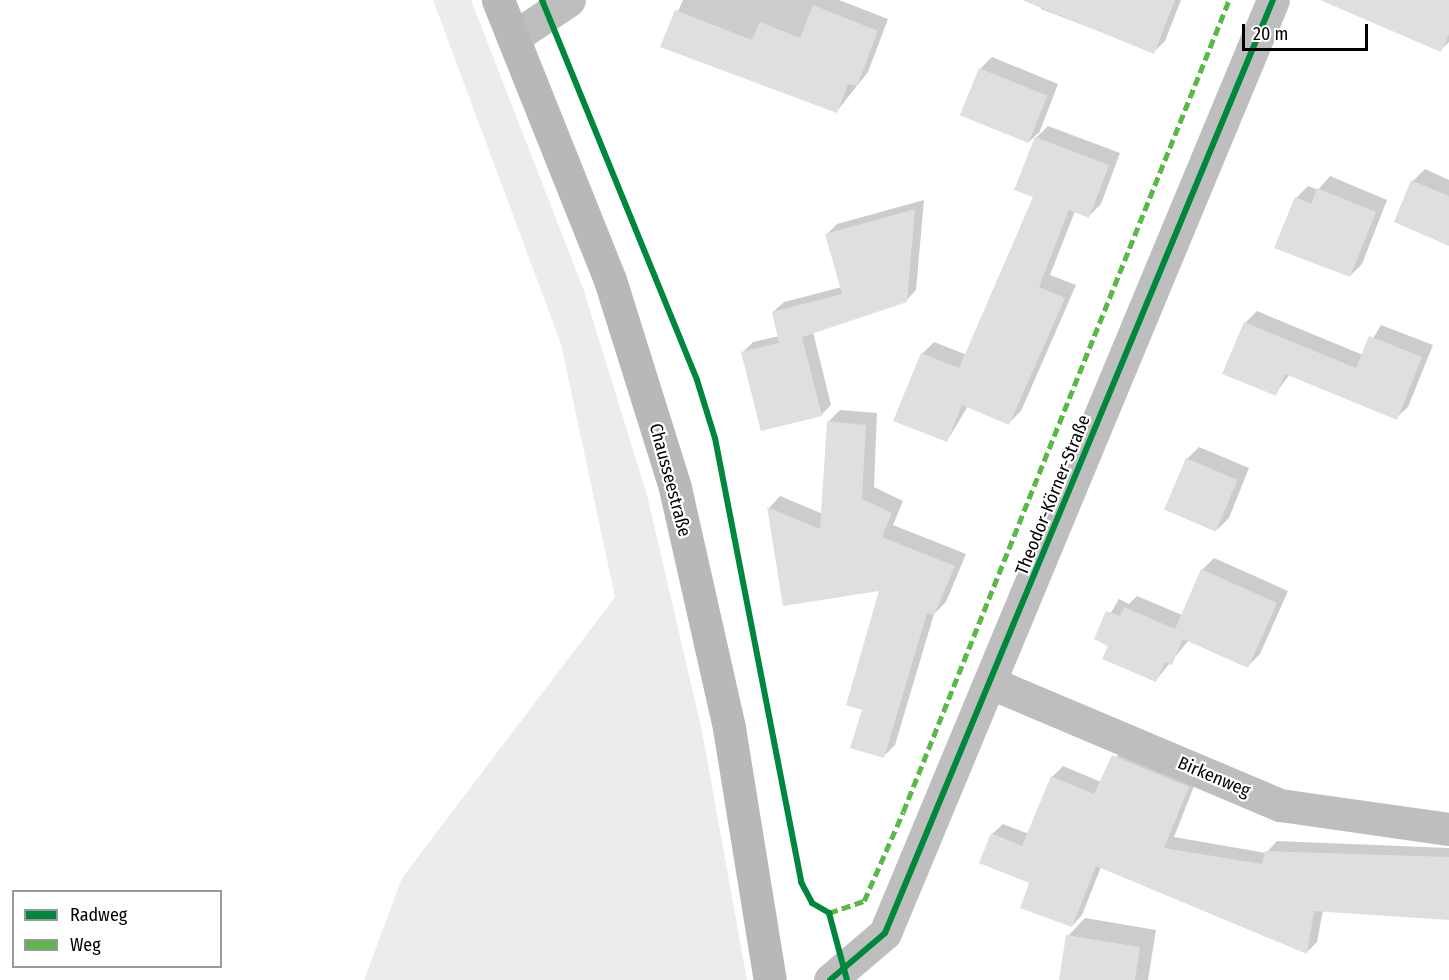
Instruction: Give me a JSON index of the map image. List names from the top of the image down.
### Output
{
  "streets": {
    "main road": ["Chausseestraße"],
    "street": ["Theodor-Körner-Straße", "Birkenweg"]
  },
  "crossings": [
    ["Theodor-Körner-Straße", "Birkenweg"]
  ],
  "legend": ["Radweg", "Weg"],
  "scale_bar": "20 m"
}
